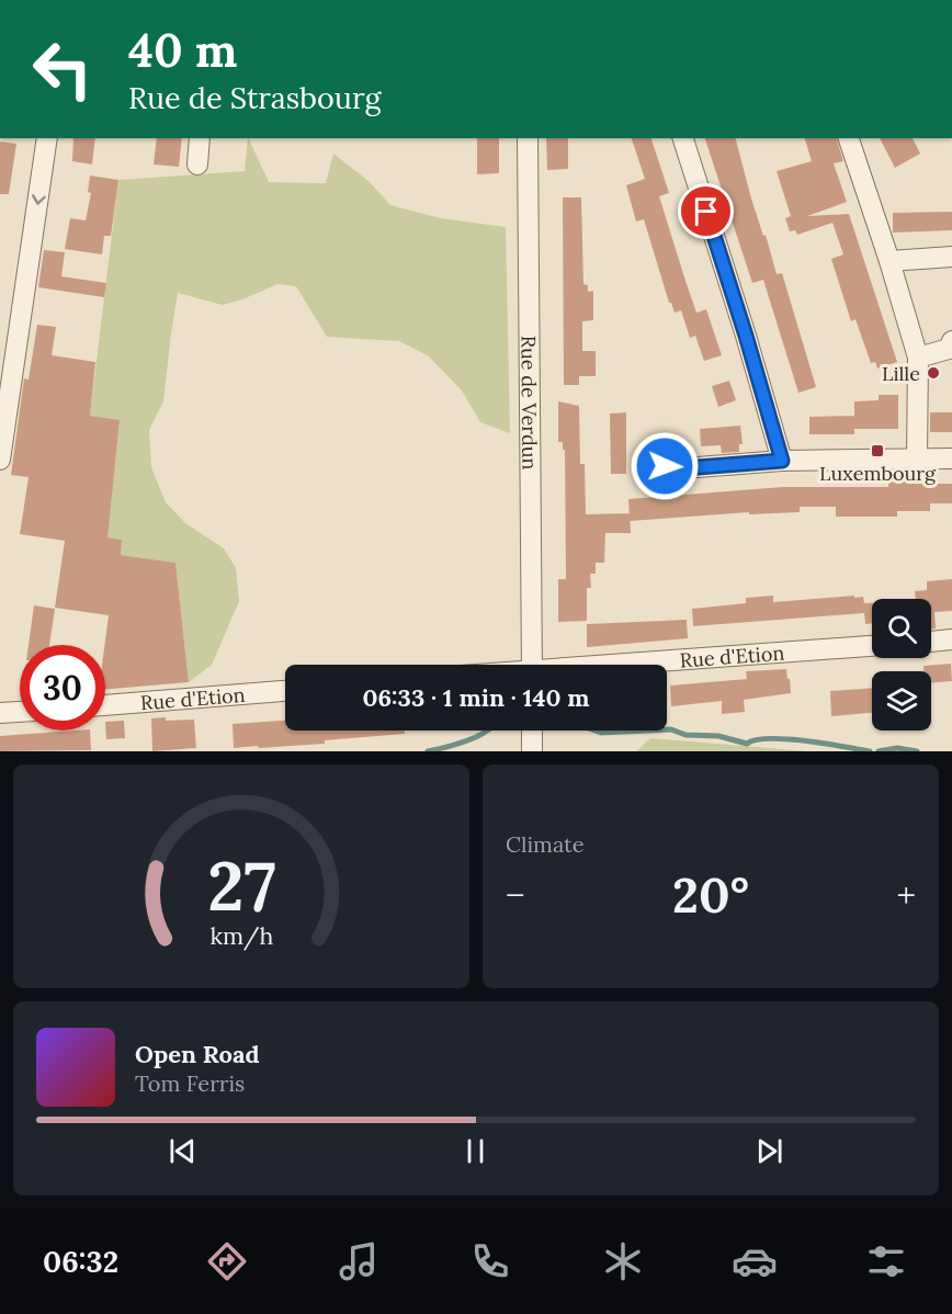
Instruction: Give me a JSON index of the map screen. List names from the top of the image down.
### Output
{
  "streets": {
    "street": ["Rue de Verdun", "Rue d'Etion"]
  },
  "places": {
    "other": ["Lille"],
    "transit": ["Luxembourg"]
  },
  "page": {
    "turn": ["40 m", "Rue de Strasbourg"],
    "limit": "30",
    "trip": "06:33 · 1 min · 140 m",
    "tile": "Climate",
    "heat": ["−", "20°", "+"],
    "song": ["Open Road", "Tom Ferris"],
    "tabs": "06:32",
    "gauge": ["27", "km/h"]
  }
}
